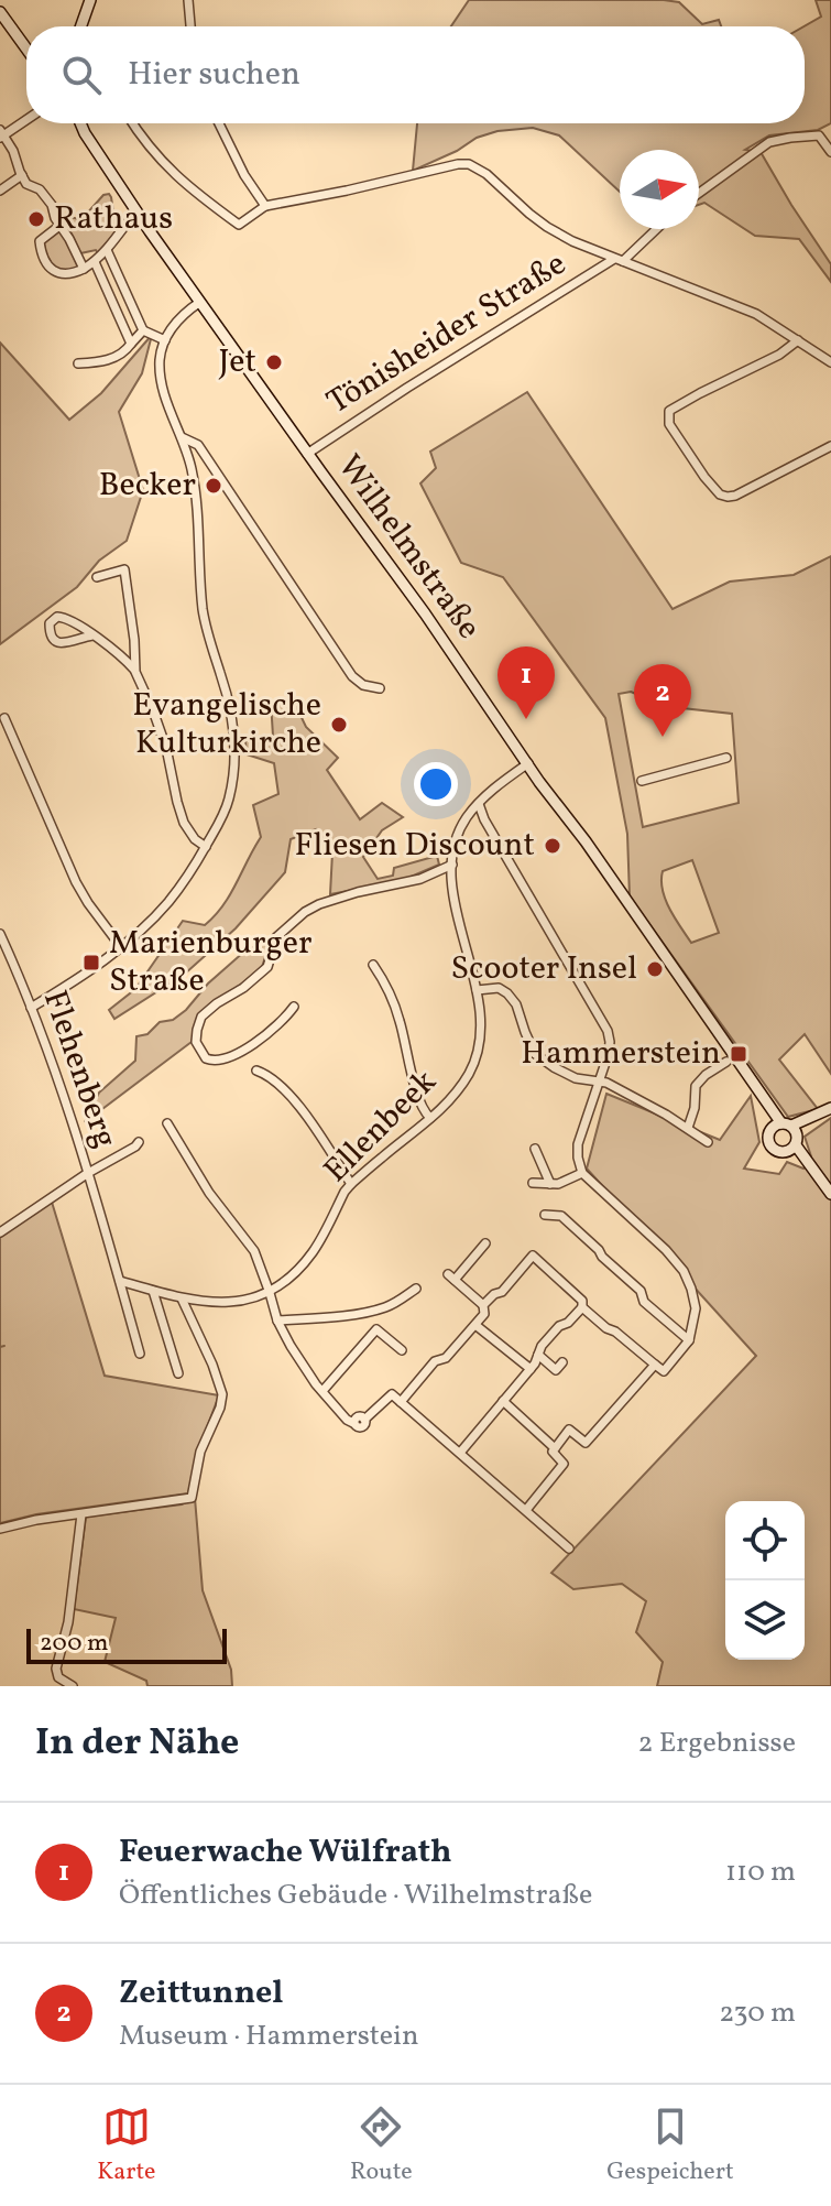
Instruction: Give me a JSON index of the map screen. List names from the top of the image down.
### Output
{
  "streets": {
    "main road": ["Wilhelmstraße"],
    "street": ["Tönisheider Straße", "Flehenberg", "Ellenbeek"]
  },
  "crossings": [
    ["Tönisheider Straße", "Wilhelmstraße"],
    ["Wilhelmstraße", "Ellenbeek"],
    ["Flehenberg", "Ellenbeek"]
  ],
  "places": {
    "other": [
      "Rathaus",
      "Jet",
      "Becker",
      "Evangelische Kulturkirche",
      "Fliesen Discount",
      "Scooter Insel"
    ],
    "transit": ["Marienburger Straße", "Hammerstein"]
  },
  "scale_bar": "200 m",
  "north": "right",
  "page": {
    "search": "Hier suchen",
    "pins": ["1", "2"],
    "scale": "200 m",
    "heading": ["In der Nähe", "2 Ergebnisse"],
    "list": [
      {
        "mark": "1",
        "name": "Feuerwache Wülfrath",
        "note": "Öffentliches Gebäude · Wilhelmstraße",
        "value": "110 m"
      },
      {
        "mark": "2",
        "name": "Zeittunnel",
        "note": "Museum · Hammerstein",
        "value": "230 m"
      }
    ],
    "nav": ["Karte", "Route", "Gespeichert"]
  }
}
